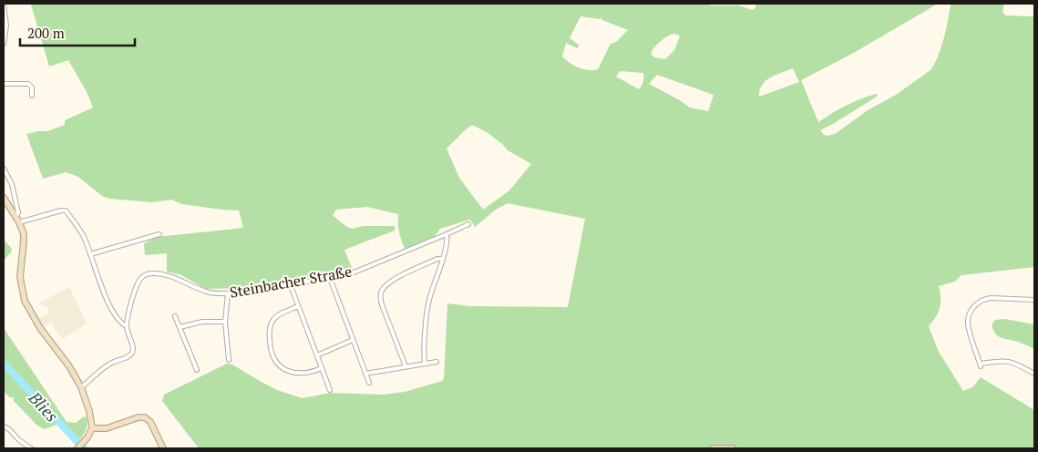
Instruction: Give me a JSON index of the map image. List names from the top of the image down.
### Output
{
  "streets": {
    "street": ["Steinbacher Straße"]
  },
  "water": ["Blies"],
  "scale_bar": "200 m"
}
